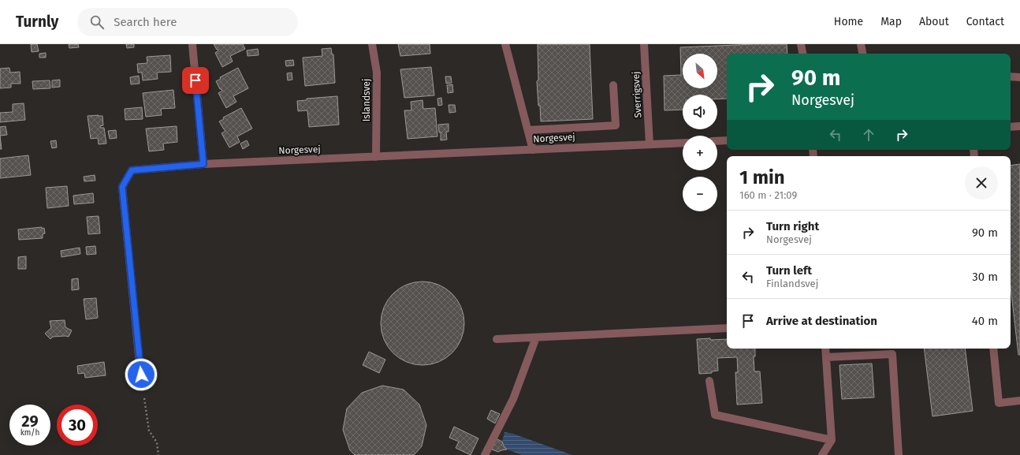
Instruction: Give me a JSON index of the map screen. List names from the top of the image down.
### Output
{
  "streets": {
    "street": ["Sverrigsvej", "Islandsvej", "Norgesvej"]
  },
  "crossings": [
    ["Sverrigsvej", "Norgesvej"],
    ["Islandsvej", "Norgesvej"]
  ],
  "north": "bottom right",
  "page": {
    "header": "Turnly",
    "search": "Search here",
    "nav": [
      "Home",
      "Map",
      "About",
      "Contact"
    ],
    "map_buttons": ["+", "−"],
    "turn": ["90 m", "Norgesvej"],
    "heading": ["1 min", "160 m · 21:09"],
    "list": [
      {
        "name": "Turn right",
        "note": "Norgesvej",
        "value": "90 m"
      },
      {
        "name": "Turn left",
        "note": "Finlandsvej",
        "value": "30 m"
      },
      {
        "name": "Arrive at destination",
        "value": "40 m"
      }
    ],
    "speed": "29 km/h",
    "limit": "30"
  }
}
